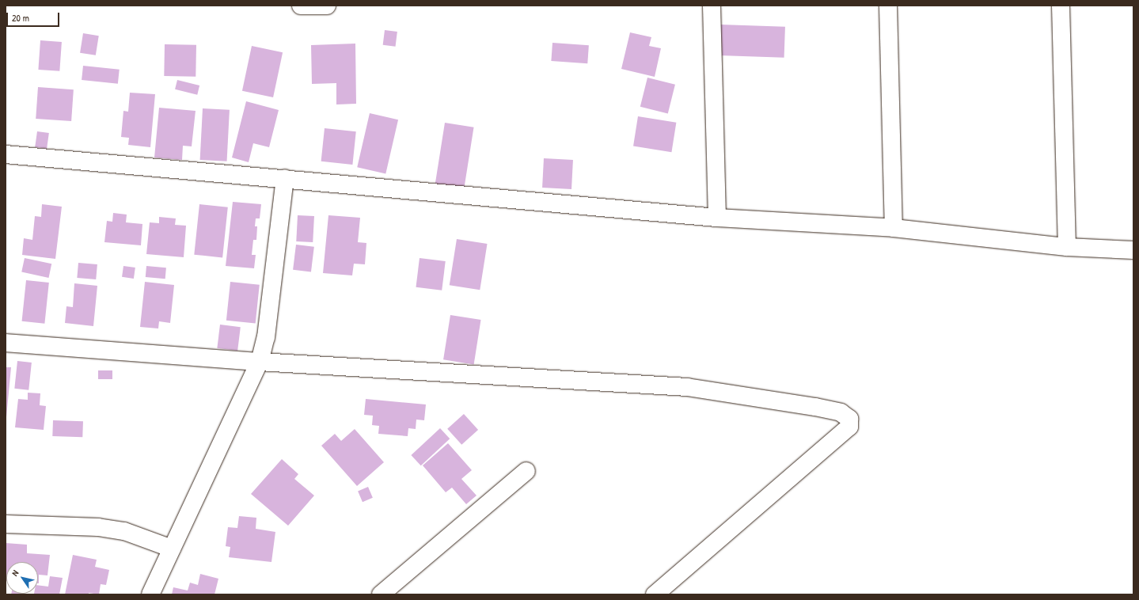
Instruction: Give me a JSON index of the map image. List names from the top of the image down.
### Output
{
  "scale_bar": "20 m",
  "north": "top left"
}
